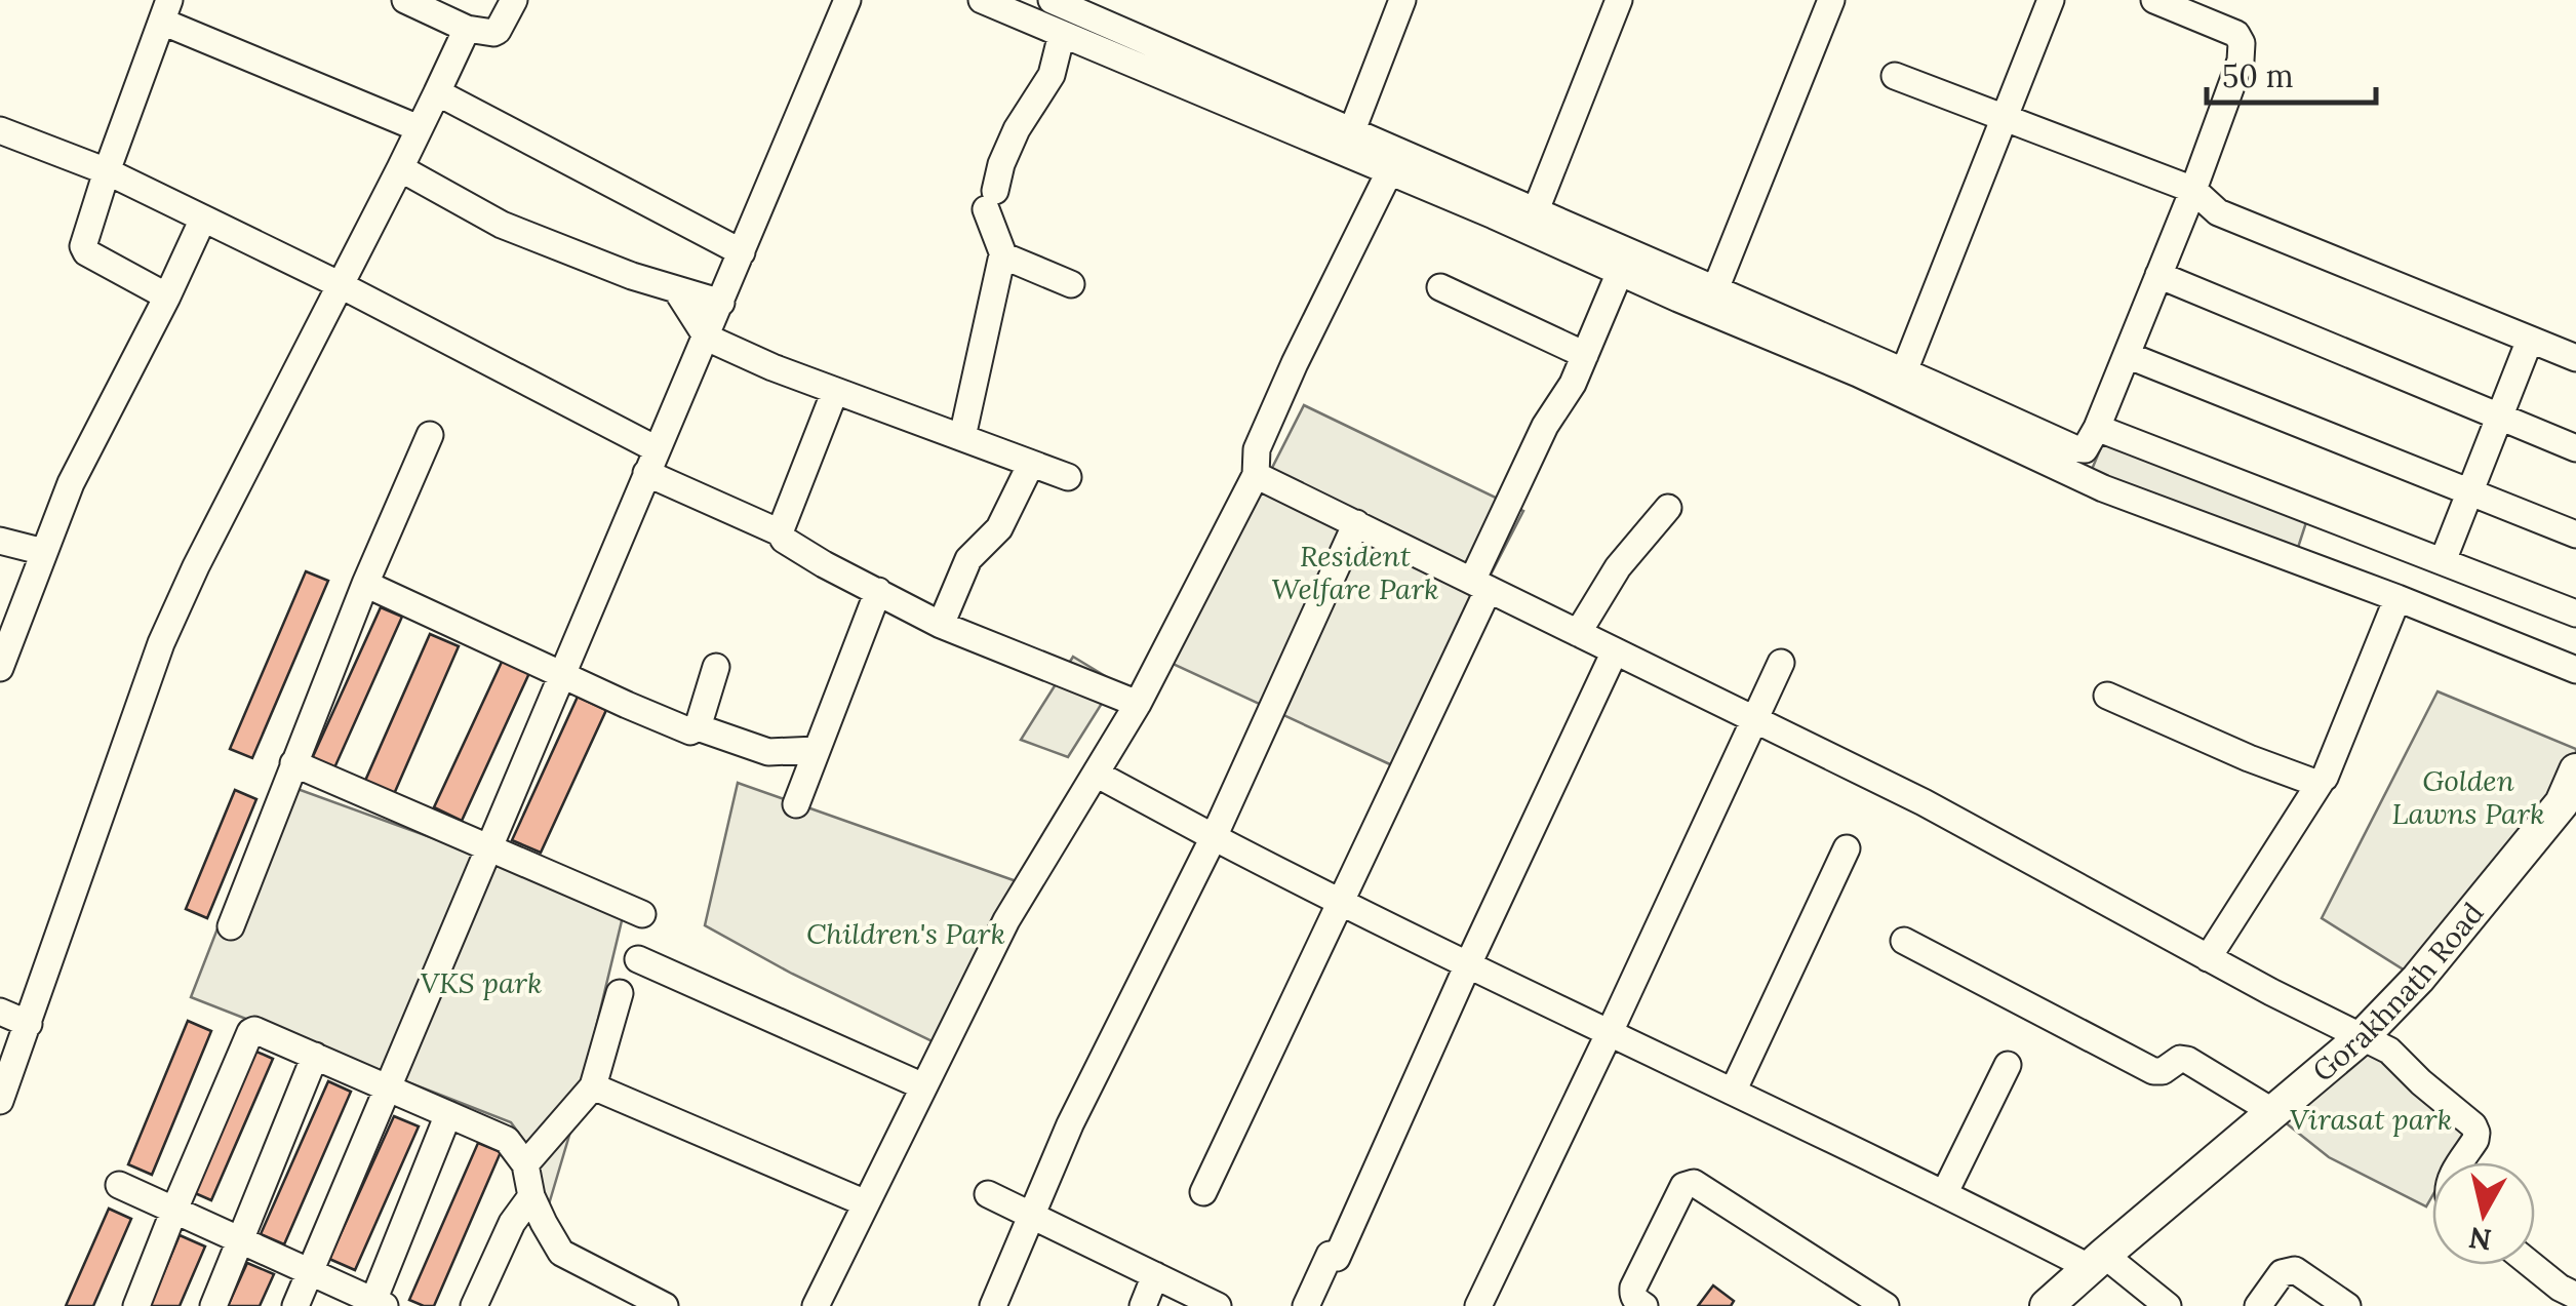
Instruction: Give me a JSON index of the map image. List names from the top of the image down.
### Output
{
  "streets": {
    "main road": ["Gorakhnath Road"]
  },
  "parks": [
    "Resident Welfare Park",
    "Golden Lawns Park",
    "Children's Park",
    "VKS park",
    "Virasat park"
  ],
  "scale_bar": "50 m",
  "north": "bottom"
}
